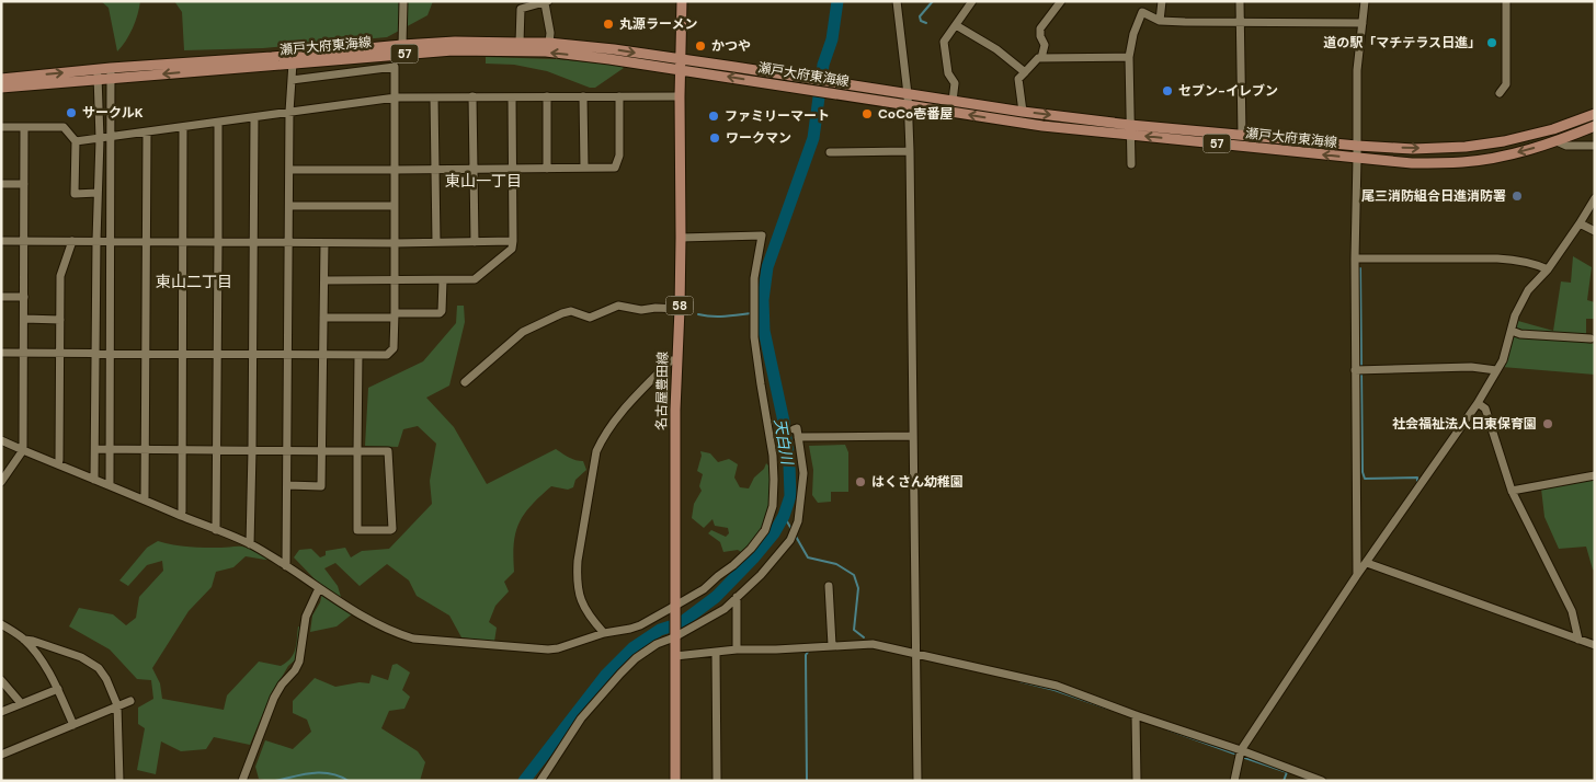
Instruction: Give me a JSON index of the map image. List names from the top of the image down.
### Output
{
  "streets": {
    "main road": [
      "瀬戸大府東海線",
      "57",
      "58",
      "名古屋豊田線"
    ]
  },
  "crossings": [
    ["瀬戸大府東海線", "名古屋豊田線"]
  ],
  "districts": ["東山一丁目", "東山二丁目"],
  "water": ["天白川"],
  "places": [
    "丸源ラーメン",
    "道の駅「マチテラス日進」",
    "かつや",
    "セブン-イレブン",
    "サークルK",
    "CoCo壱番屋",
    "ファミリーマート",
    "ワークマン",
    "尾三消防組合日進消防署",
    "社会福祉法人日東保育園",
    "はくさん幼稚園"
  ]
}
